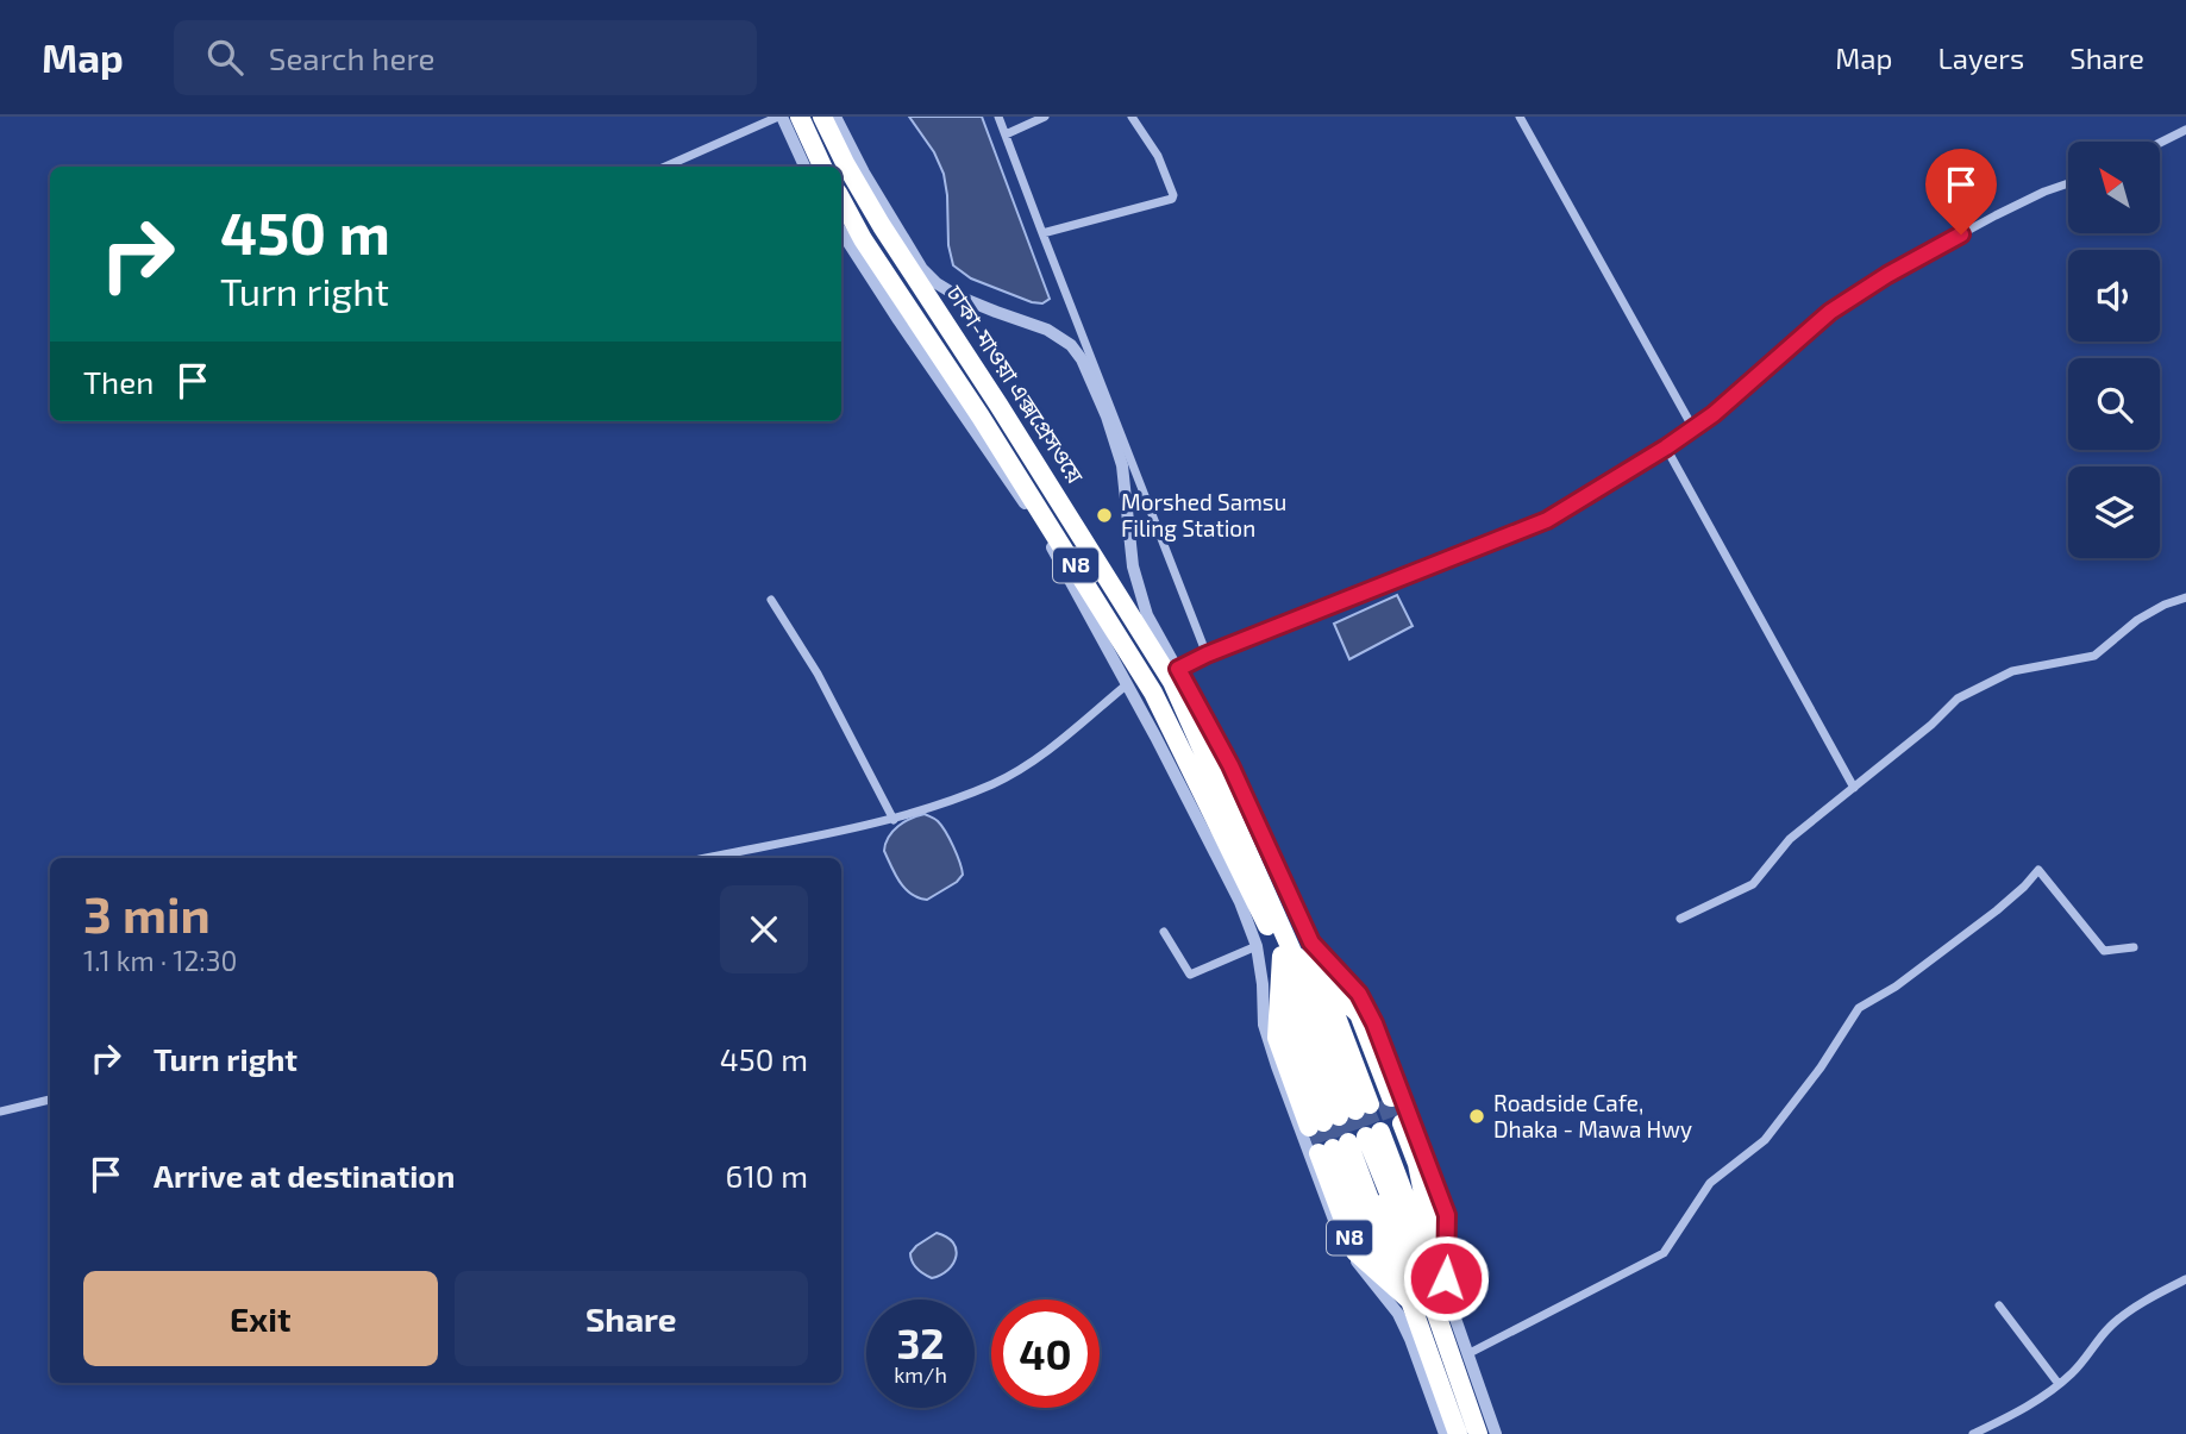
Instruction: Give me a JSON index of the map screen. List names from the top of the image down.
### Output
{
  "streets": {
    "highway": ["ঢাকা-মাওয়া এক্সপ্রেসওয়ে", "N8"]
  },
  "places": ["Morshed Samsu Filing Station", "Roadside Cafe, Dhaka - Mawa Hwy"],
  "north": "top left",
  "page": {
    "header": "Map",
    "search": "Search here",
    "nav": ["Map", "Layers", "Share"],
    "turn": ["450 m", "Turn right"],
    "then": "Then",
    "heading": ["3 min", "1.1 km · 12:30"],
    "list": [
      {
        "name": "Turn right",
        "value": "450 m"
      },
      {
        "name": "Arrive at destination",
        "value": "610 m"
      }
    ],
    "buttons": ["Exit", "Share"],
    "speed": "32 km/h",
    "limit": "40"
  }
}
